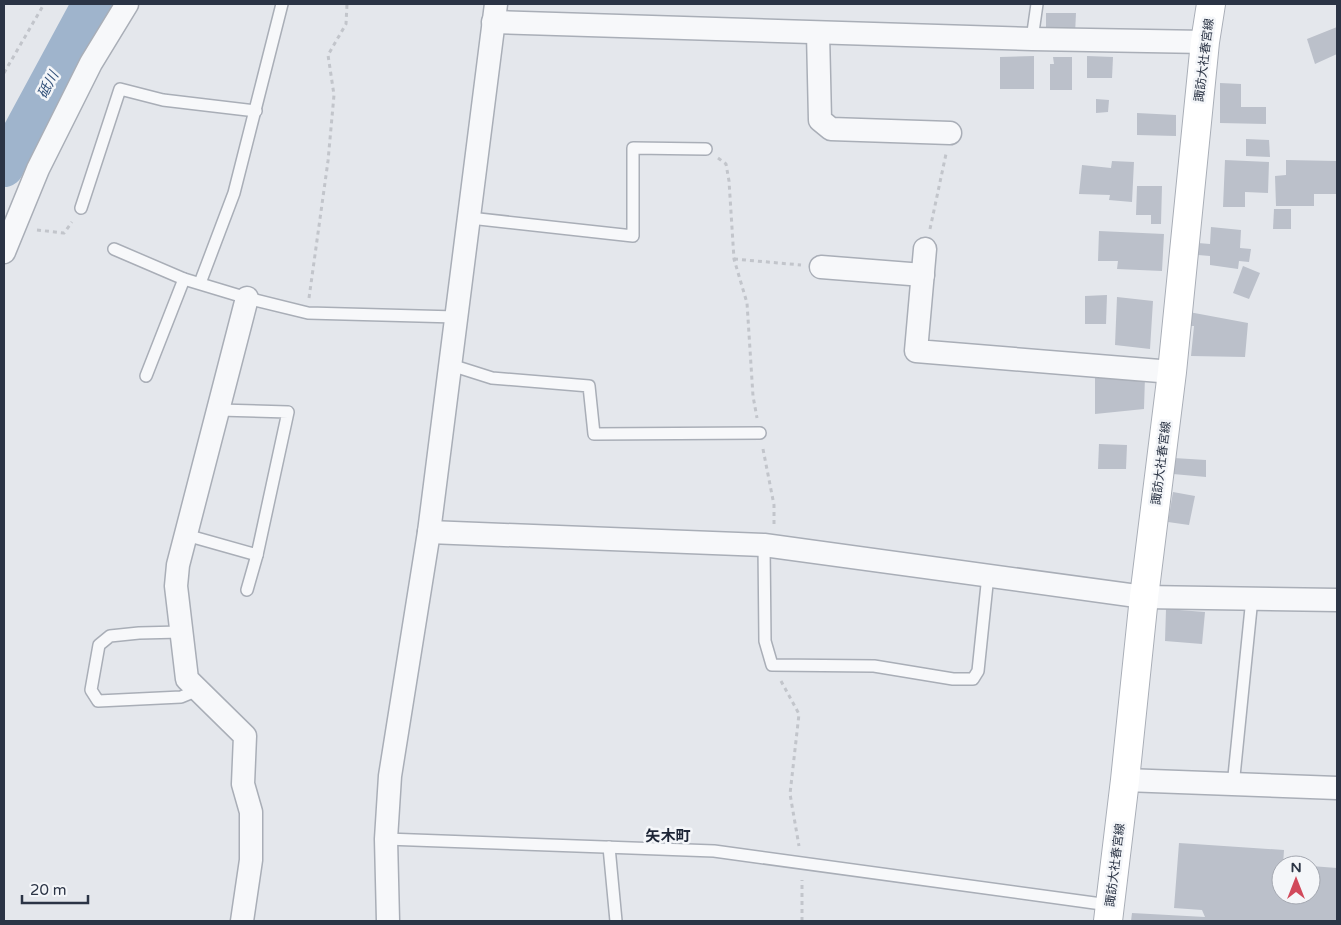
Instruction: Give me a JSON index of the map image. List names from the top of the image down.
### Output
{
  "streets": {
    "main road": ["諏訪大社春宮線"]
  },
  "districts": ["矢木町"],
  "water": ["砥川"],
  "scale_bar": "20 m",
  "north": "top"
}
